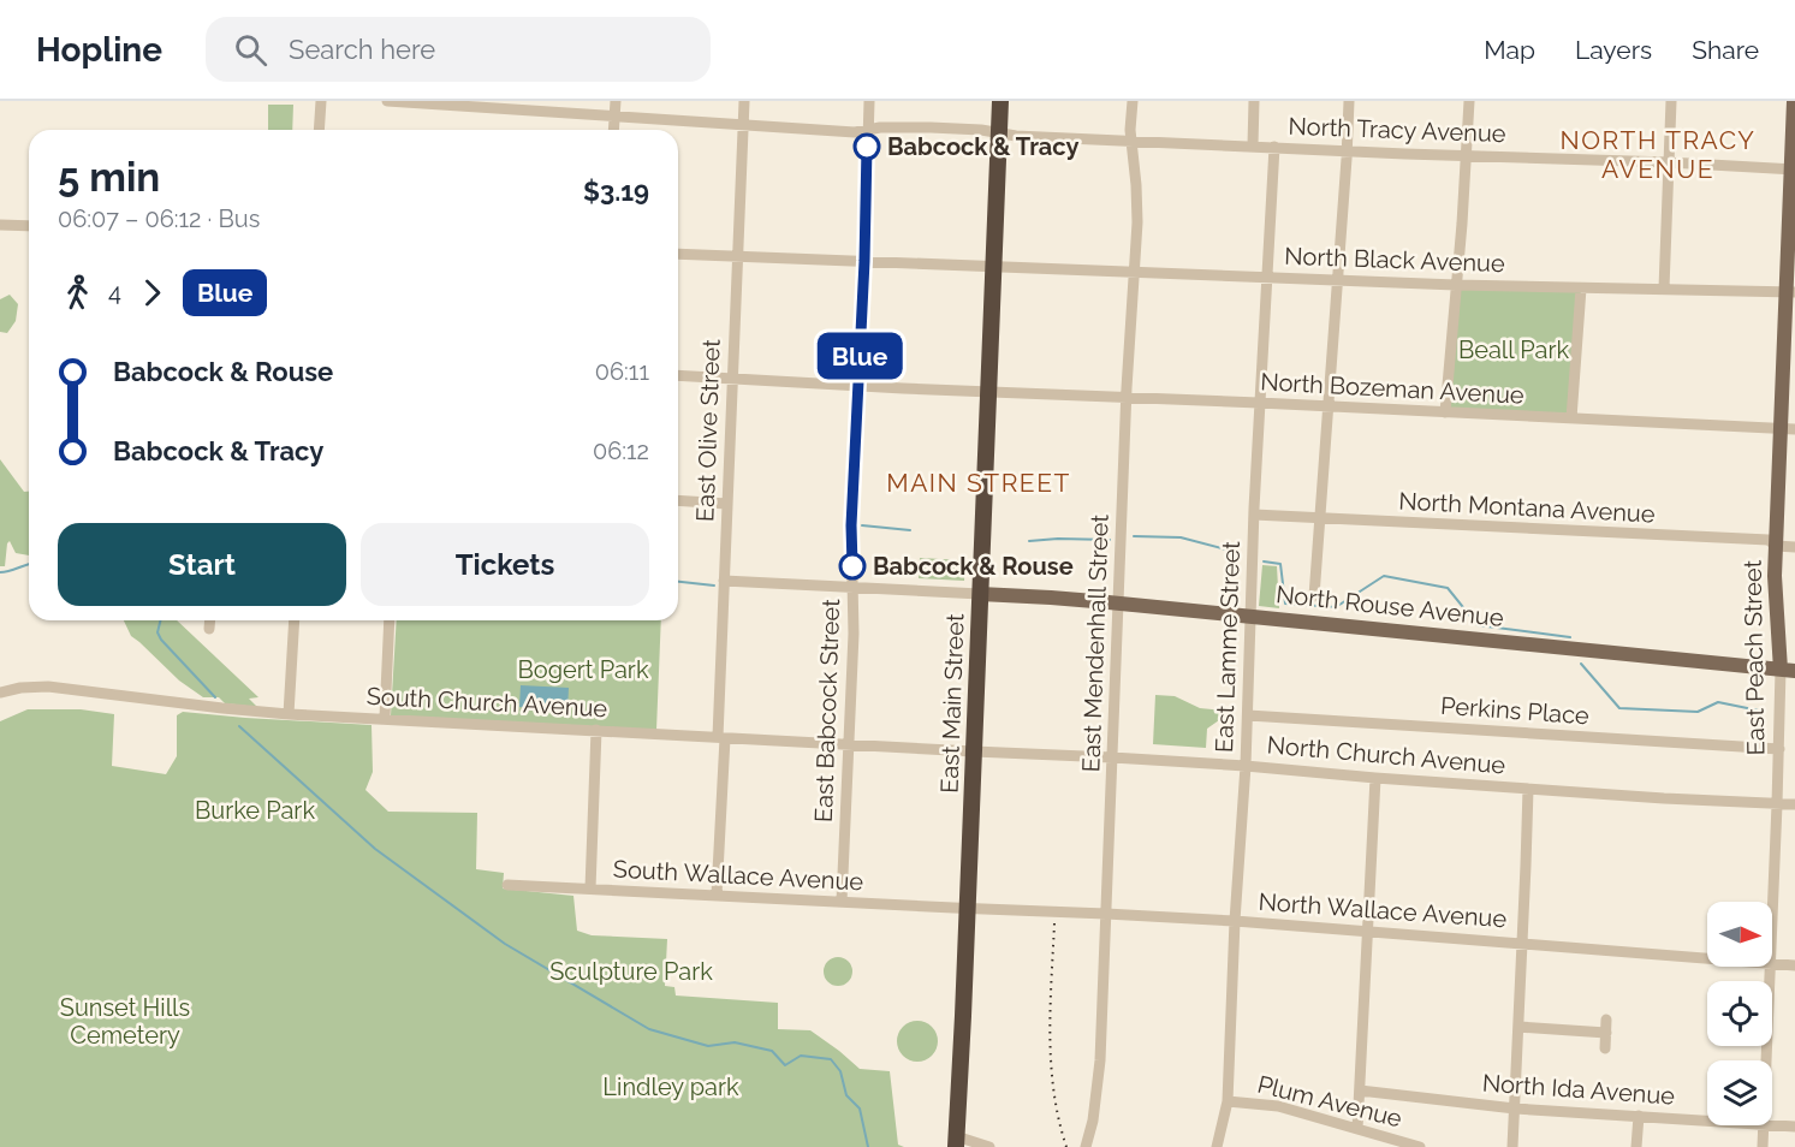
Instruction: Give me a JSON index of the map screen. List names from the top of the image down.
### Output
{
  "streets": {
    "highway": ["East Main Street"],
    "main road": ["North Rouse Avenue", "East Peach Street"],
    "street": [
      "North Tracy Avenue",
      "North Black Avenue",
      "North Bozeman Avenue",
      "East Olive Street",
      "North Montana Avenue",
      "East Mendenhall Street",
      "East Lamme Street",
      "South Church Avenue",
      "East Babcock Street",
      "Perkins Place",
      "North Church Avenue",
      "South Wallace Avenue",
      "North Wallace Avenue",
      "North Ida Avenue",
      "Plum Avenue"
    ]
  },
  "crossings": [
    ["North Tracy Avenue", "East Olive Street"],
    ["North Tracy Avenue", "East Mendenhall Street"],
    ["North Tracy Avenue", "East Lamme Street"],
    ["North Tracy Avenue", "East Peach Street"],
    ["North Tracy Avenue", "East Main Street"],
    ["North Tracy Avenue", "East Babcock Street"],
    ["North Black Avenue", "East Olive Street"],
    ["North Black Avenue", "East Mendenhall Street"],
    ["North Black Avenue", "East Lamme Street"],
    ["North Black Avenue", "East Peach Street"],
    ["North Black Avenue", "East Main Street"],
    ["North Black Avenue", "East Babcock Street"],
    ["North Bozeman Avenue", "East Olive Street"],
    ["North Bozeman Avenue", "East Mendenhall Street"],
    ["North Bozeman Avenue", "East Lamme Street"],
    ["North Bozeman Avenue", "East Peach Street"],
    ["North Bozeman Avenue", "East Main Street"],
    ["North Bozeman Avenue", "East Babcock Street"],
    ["East Olive Street", "South Church Avenue"],
    ["East Olive Street", "South Wallace Avenue"],
    ["North Montana Avenue", "East Lamme Street"],
    ["North Montana Avenue", "East Peach Street"],
    ["North Rouse Avenue", "East Mendenhall Street"],
    ["North Rouse Avenue", "East Lamme Street"],
    ["North Rouse Avenue", "East Peach Street"],
    ["North Rouse Avenue", "East Main Street"],
    ["East Mendenhall Street", "North Church Avenue"],
    ["East Mendenhall Street", "North Wallace Avenue"],
    ["East Lamme Street", "Perkins Place"],
    ["East Lamme Street", "North Church Avenue"],
    ["East Lamme Street", "North Wallace Avenue"],
    ["East Lamme Street", "Plum Avenue"],
    ["East Peach Street", "Perkins Place"],
    ["East Peach Street", "North Church Avenue"],
    ["South Church Avenue", "East Main Street"],
    ["South Church Avenue", "East Babcock Street"],
    ["South Church Avenue", "North Church Avenue"],
    ["East Main Street", "North Church Avenue"],
    ["East Main Street", "South Wallace Avenue"],
    ["East Main Street", "North Wallace Avenue"],
    ["East Babcock Street", "South Wallace Avenue"],
    ["South Wallace Avenue", "North Wallace Avenue"]
  ],
  "districts": ["NORTH TRACY AVENUE", "MAIN STREET"],
  "parks": [
    "Beall Park",
    "Bogert Park",
    "Burke Park",
    "Sculpture Park",
    "Sunset Hills Cemetery",
    "Lindley park"
  ],
  "places": ["Babcock & Tracy", "Babcock & Rouse"],
  "lines": ["bus line Blue"],
  "north": "right",
  "page": {
    "header": "Hopline",
    "search": "Search here",
    "nav": ["Map", "Layers", "Share"],
    "on_map": "Blue",
    "heading": ["5 min", "06:07 – 06:12 · Bus", "$3.19"],
    "legs": ["4", "Blue"],
    "list": [
      {
        "name": "Babcock & Rouse",
        "value": "06:11"
      },
      {
        "name": "Babcock & Tracy",
        "value": "06:12"
      }
    ],
    "buttons": ["Start", "Tickets"]
  }
}
